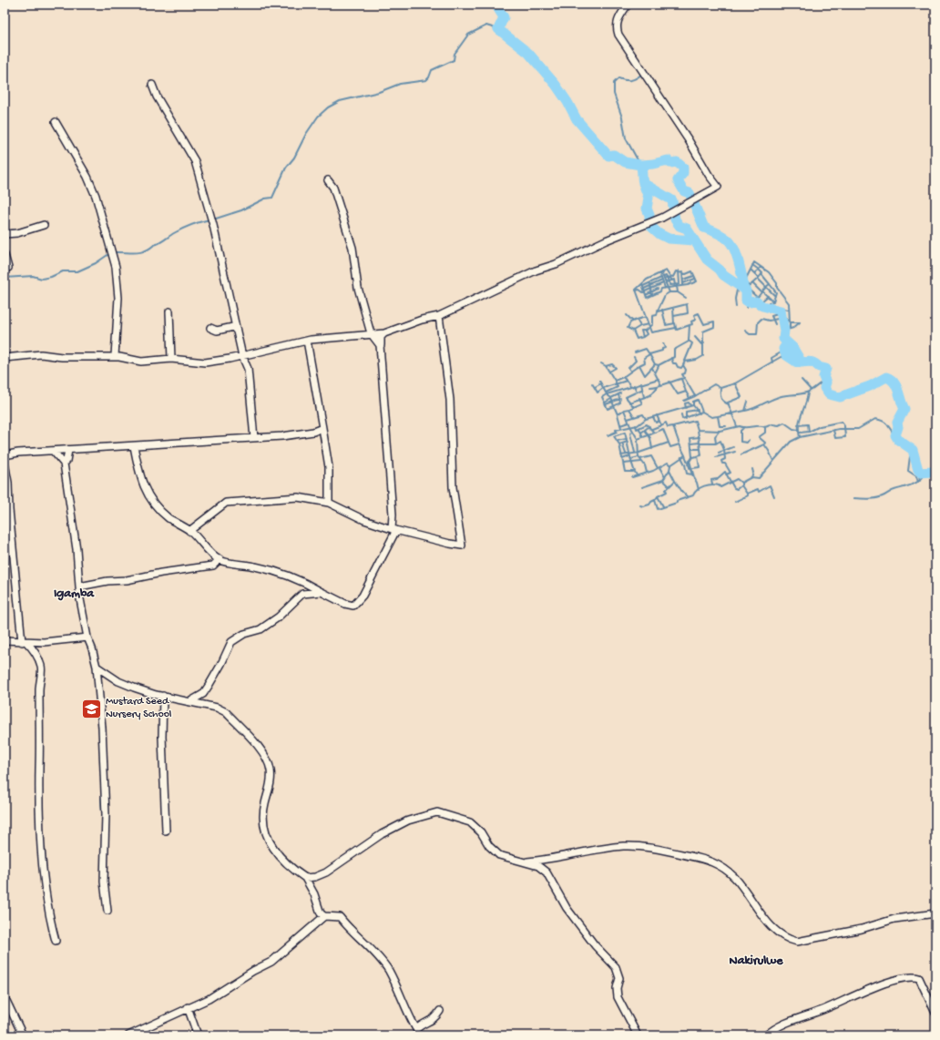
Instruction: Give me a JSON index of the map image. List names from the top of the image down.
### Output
{
  "districts": ["Igamba", "Nakirulwe"],
  "places": {
    "school or university": ["Mustard Seed Nursery School"]
  }
}
